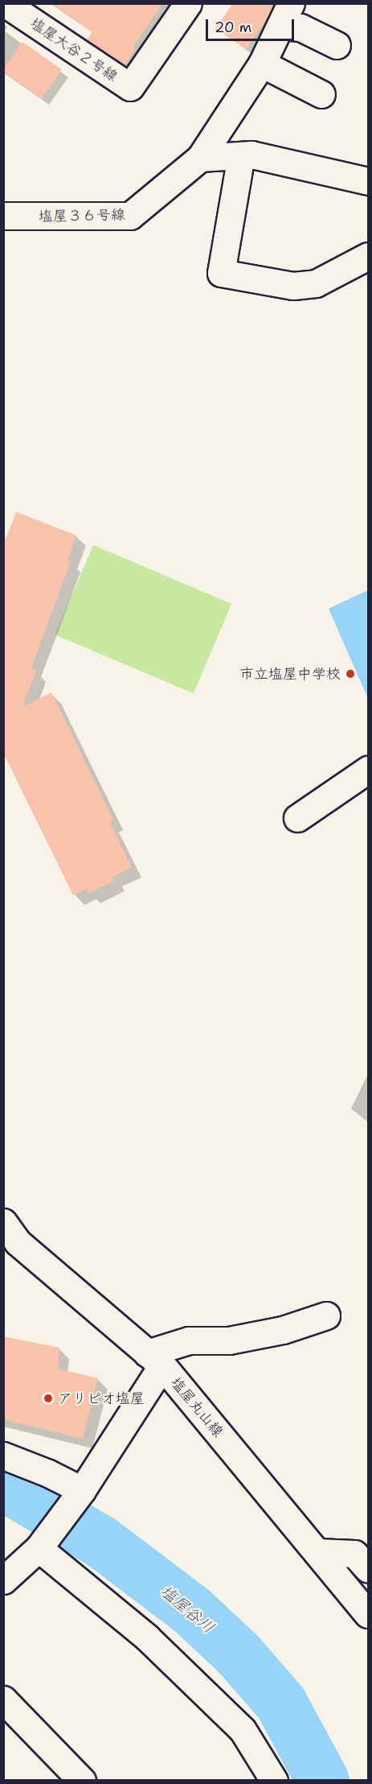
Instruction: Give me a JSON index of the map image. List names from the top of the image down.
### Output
{
  "streets": {
    "street": ["塩屋大谷２号線", "塩屋３６号線", "塩屋丸山線"]
  },
  "water": ["塩屋谷川"],
  "places": ["市立塩屋中学校", "アリピオ塩屋"],
  "scale_bar": "20 m"
}
